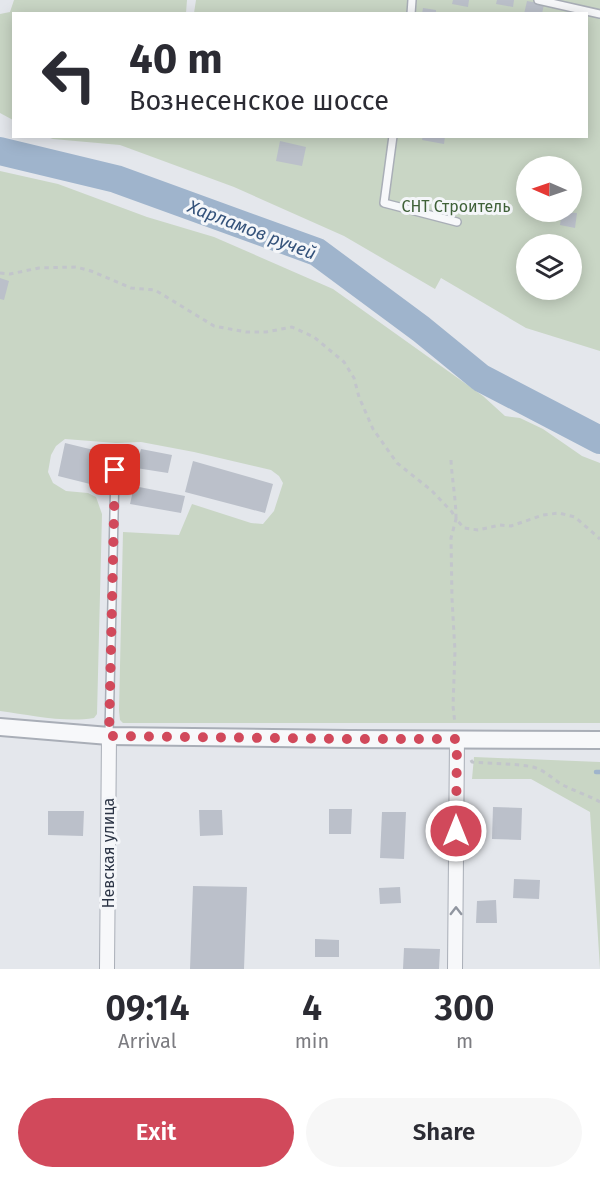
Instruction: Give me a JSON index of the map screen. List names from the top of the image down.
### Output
{
  "streets": {
    "street": ["Невская улица"]
  },
  "water": ["Харламов ручей"],
  "parks": ["СНТ Строитель"],
  "north": "left",
  "page": {
    "turn": ["40 m", "Вознесенское шоссе"],
    "eta": [
      "09:14",
      "Arrival",
      "4",
      "min",
      "300",
      "m"
    ],
    "buttons": ["Exit", "Share"]
  }
}
